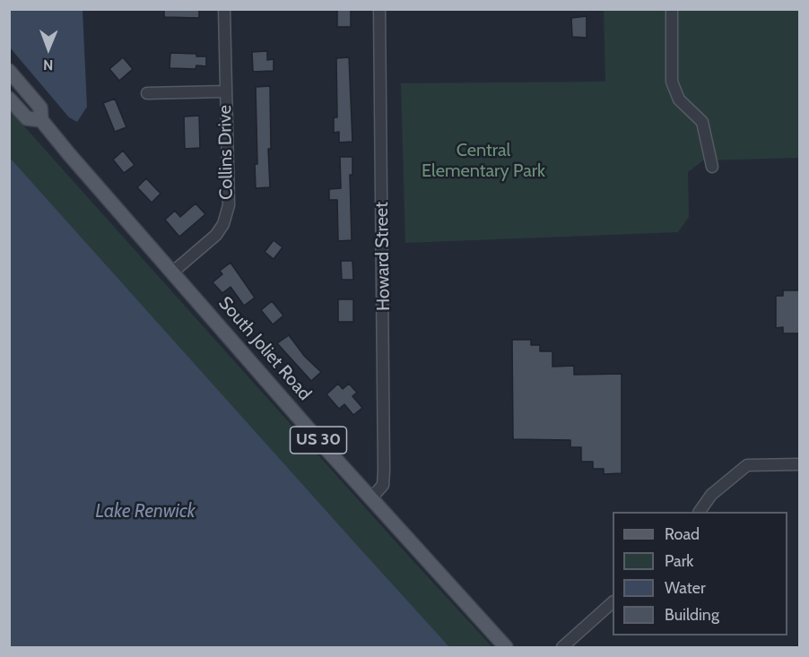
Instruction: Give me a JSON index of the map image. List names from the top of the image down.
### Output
{
  "streets": {
    "main road": ["South Joliet Road", "US 30"],
    "street": ["Collins Drive", "Howard Street"]
  },
  "crossings": [
    ["Collins Drive", "South Joliet Road"],
    ["Howard Street", "South Joliet Road"]
  ],
  "water": ["Lake Renwick"],
  "parks": ["Central Elementary Park"],
  "legend": [
    "Road",
    "Park",
    "Water",
    "Building"
  ],
  "north": "bottom"
}
